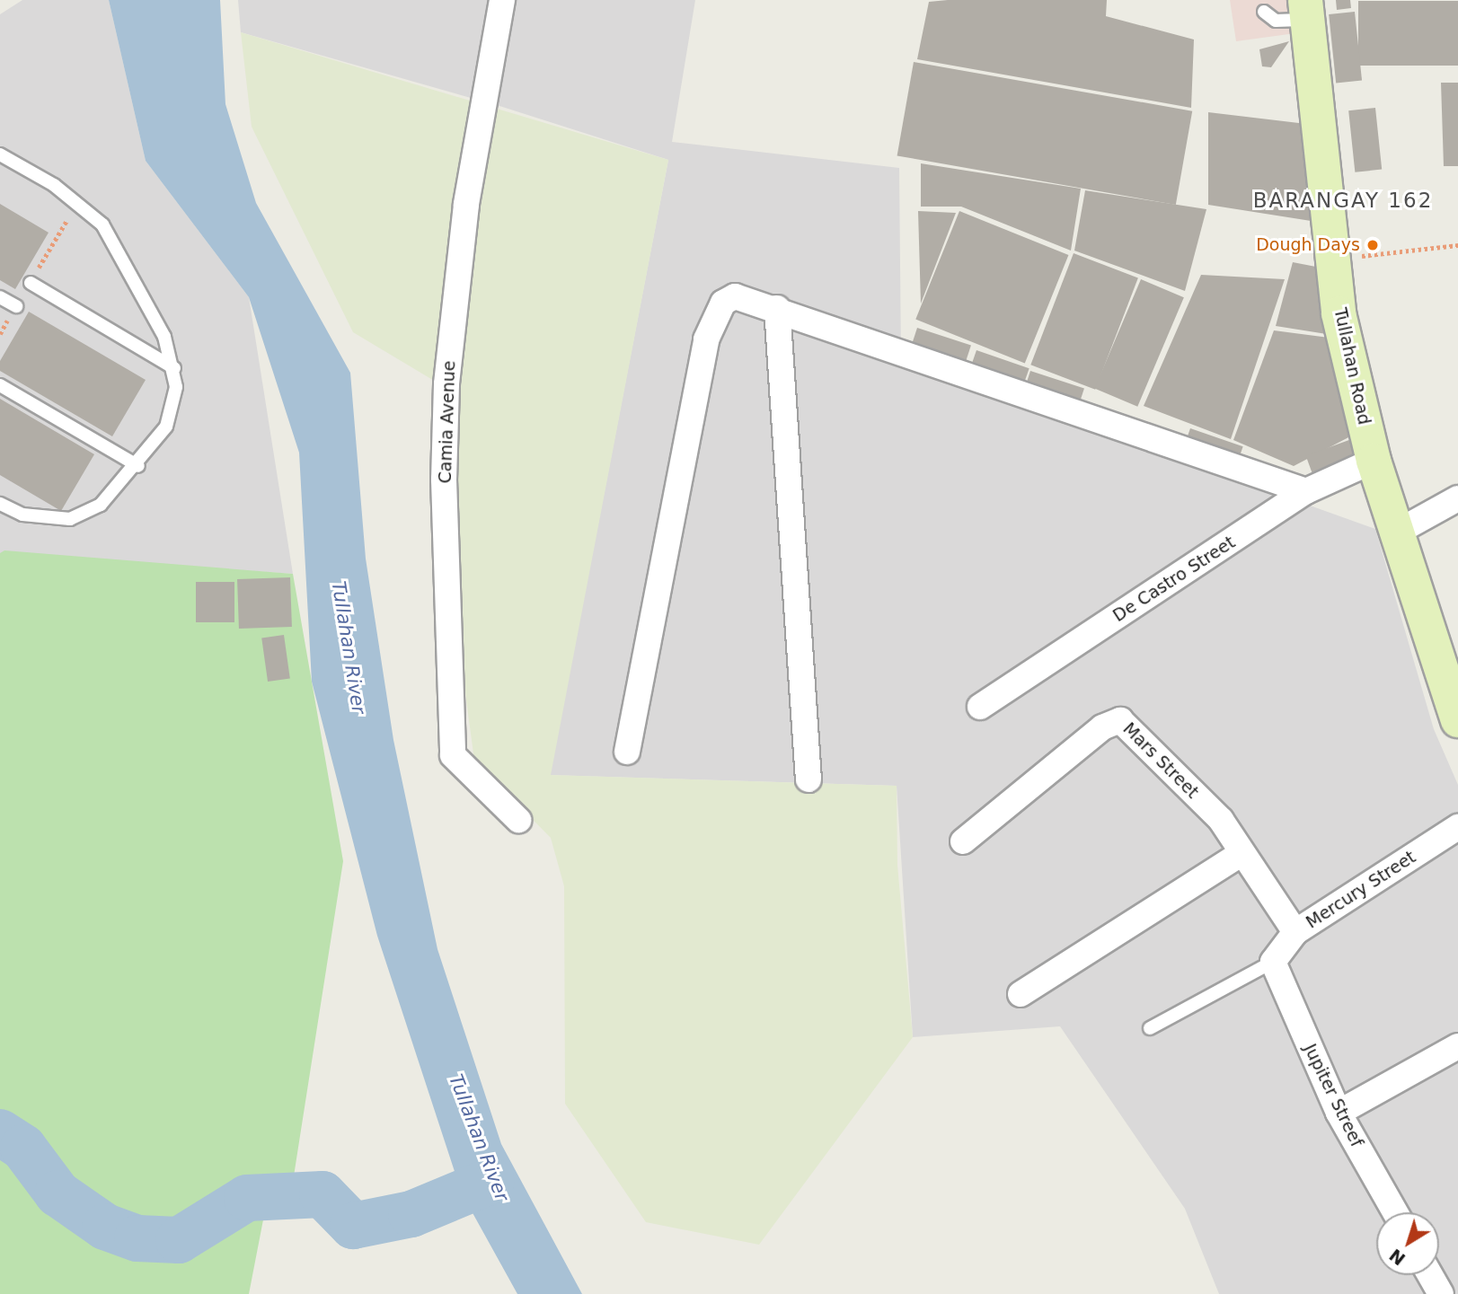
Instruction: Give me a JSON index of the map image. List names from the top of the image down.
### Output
{
  "streets": {
    "main road": ["Tullahan Road"],
    "street": [
      "Camia Avenue",
      "De Castro Street",
      "Mars Street",
      "Mercury Street",
      "Jupiter Streef"
    ]
  },
  "crossings": [
    ["Tullahan Road", "De Castro Street"],
    ["Mars Street", "Mercury Street"],
    ["Mercury Street", "Jupiter Streef"]
  ],
  "districts": ["BARANGAY 162"],
  "water": ["Tullahan River"],
  "places": ["Dough Days"],
  "north": "bottom left"
}
